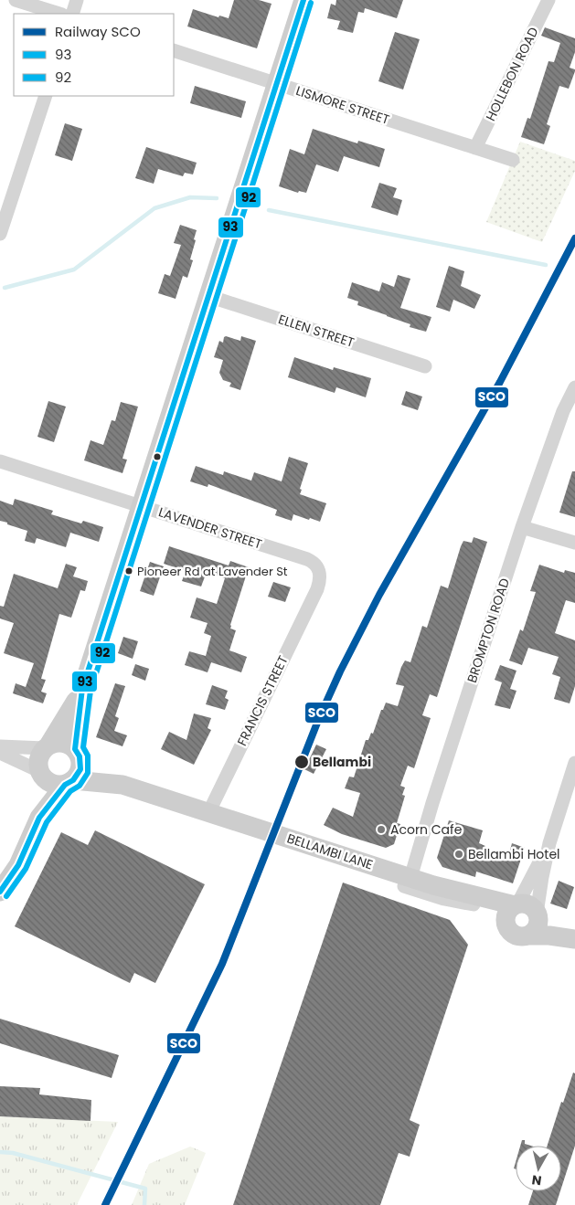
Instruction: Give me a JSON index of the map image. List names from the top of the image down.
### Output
{
  "streets": {
    "main road": ["BELLAMBI LANE"],
    "street": [
      "HOLLEBON ROAD",
      "LISMORE STREET",
      "ELLEN STREET",
      "LAVENDER STREET",
      "BROMPTON ROAD",
      "FRANCIS STREET"
    ]
  },
  "crossings": [
    ["HOLLEBON ROAD", "LISMORE STREET"],
    ["LAVENDER STREET", "FRANCIS STREET"],
    ["BROMPTON ROAD", "BELLAMBI LANE"],
    ["FRANCIS STREET", "BELLAMBI LANE"]
  ],
  "places": [
    "Pioneer Rd at Lavender St",
    "Bellambi",
    "Acorn Cafe",
    "Bellambi Hotel"
  ],
  "lines": ["transit line 93", "transit line 92", "rail line SCO"],
  "legend": ["Railway SCO", "93", "92"],
  "north": "bottom"
}
